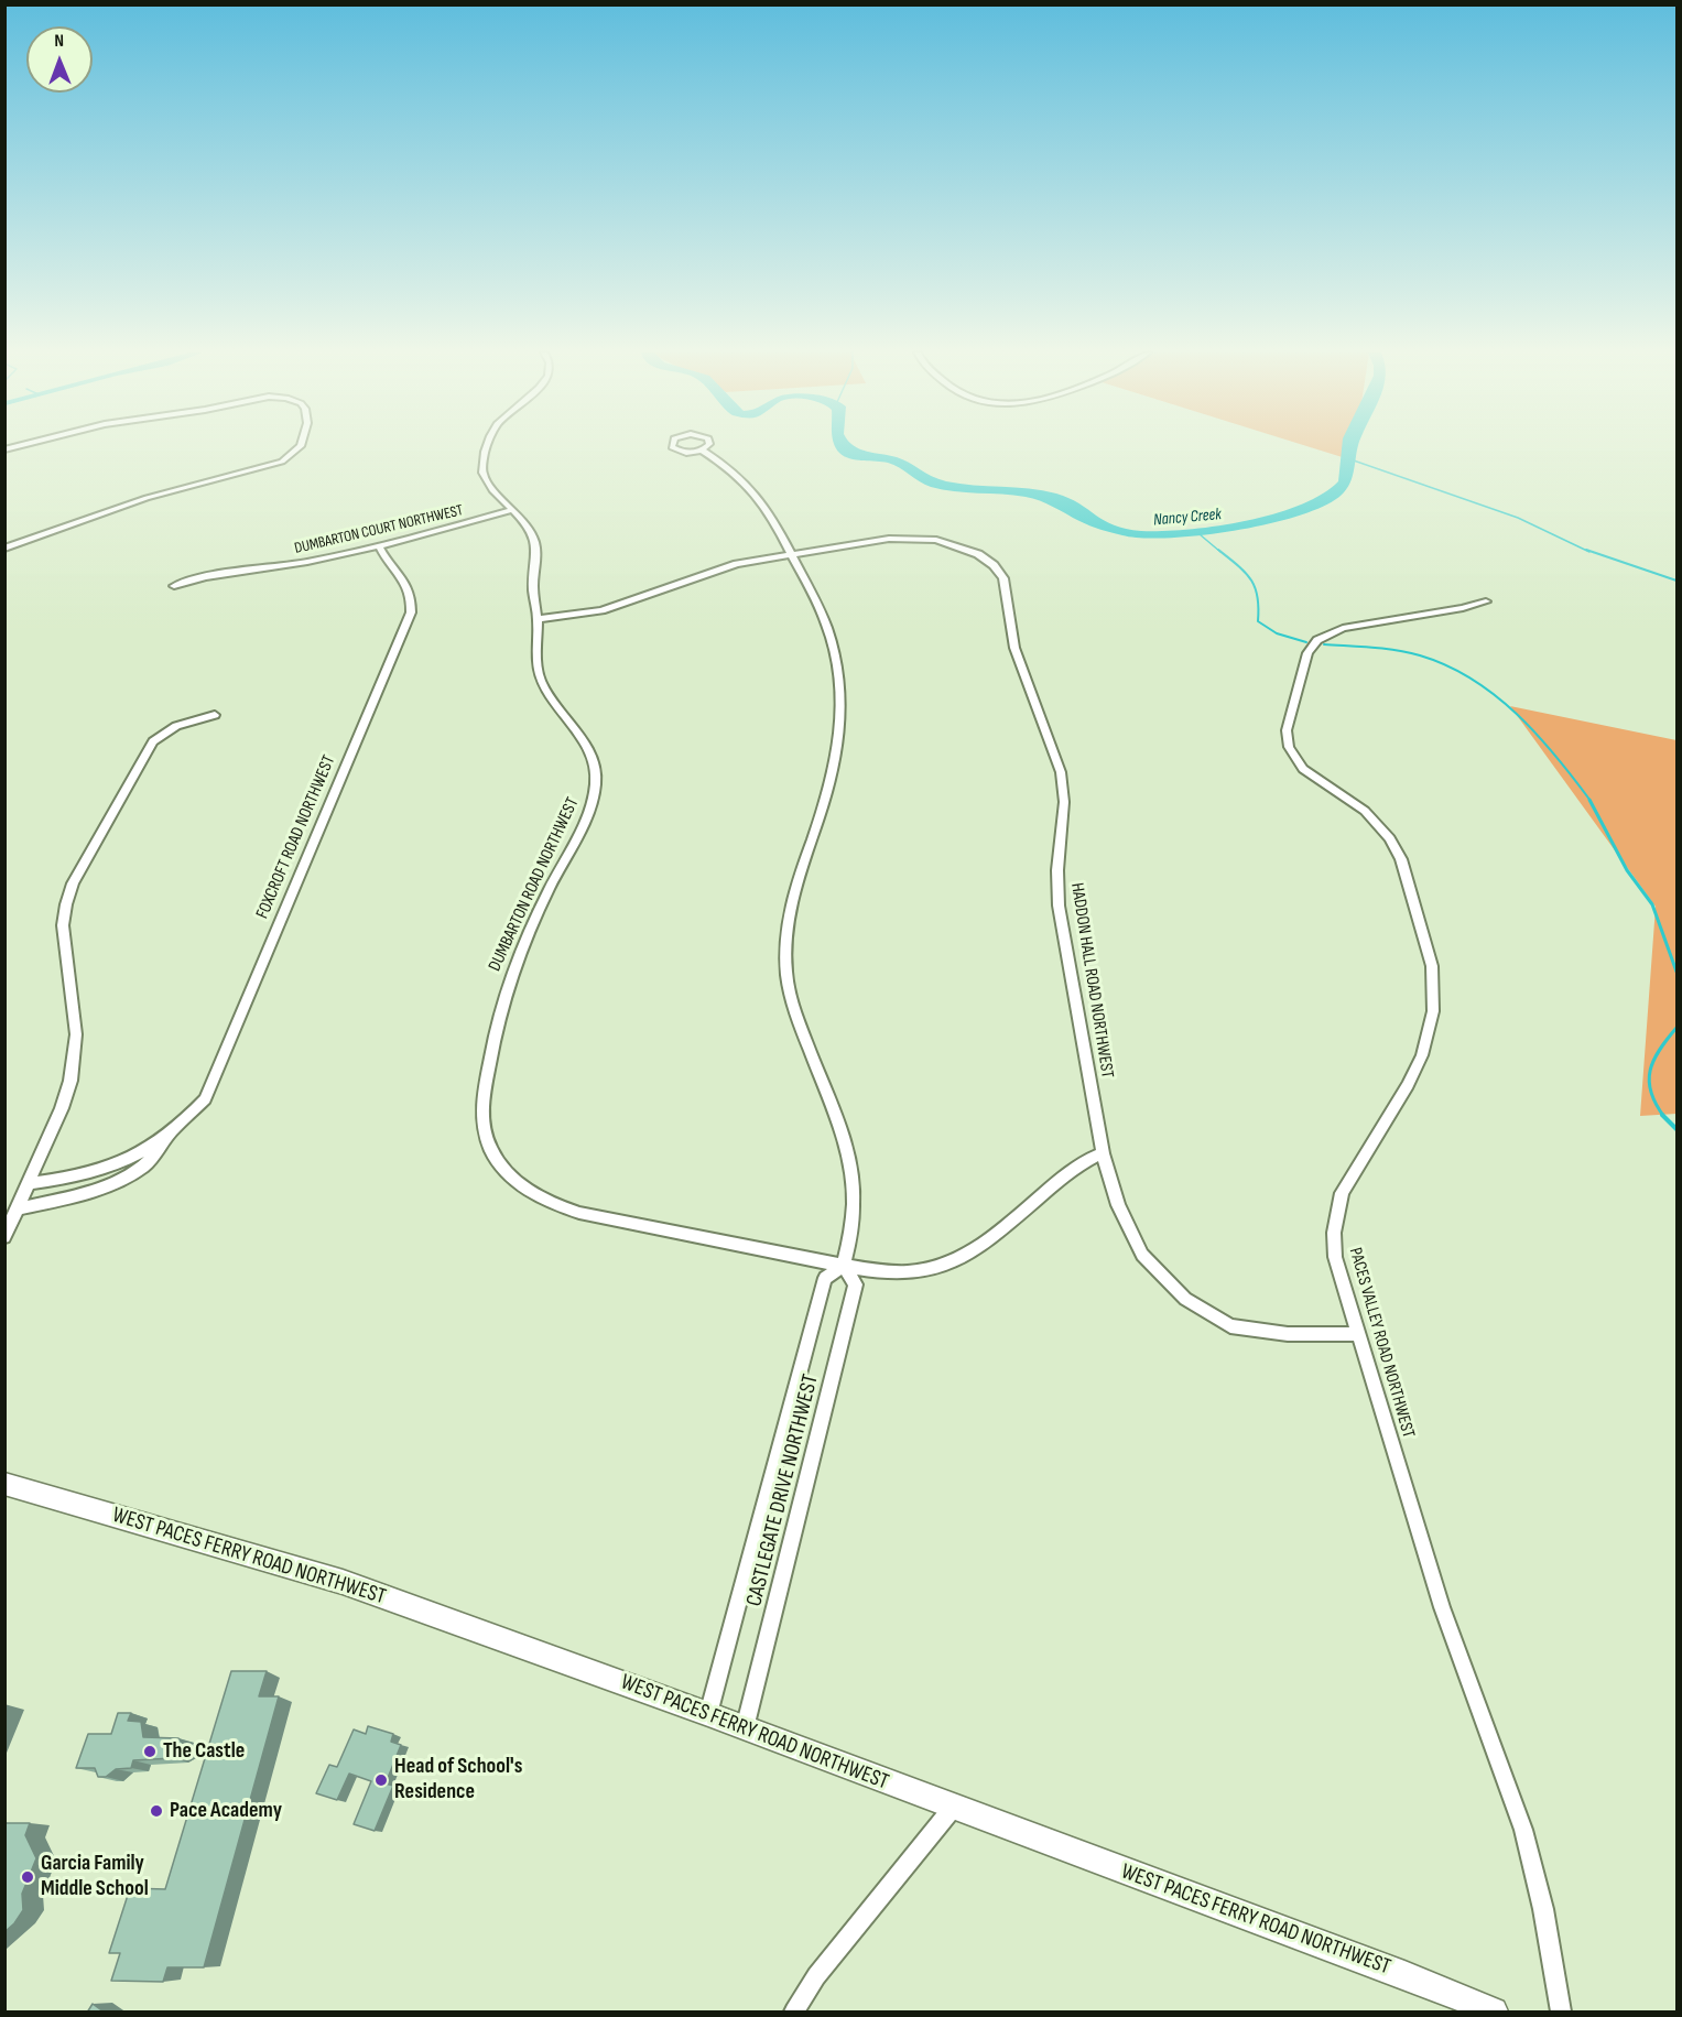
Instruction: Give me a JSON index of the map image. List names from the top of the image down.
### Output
{
  "streets": {
    "main road": ["WEST PACES FERRY ROAD NORTHWEST"],
    "street": [
      "DUMBARTON COURT NORTHWEST",
      "FOXCROFT ROAD NORTHWEST",
      "DUMBARTON ROAD NORTHWEST",
      "HADDON HALL ROAD NORTHWEST",
      "PACES VALLEY ROAD NORTHWEST",
      "CASTLEGATE DRIVE NORTHWEST"
    ]
  },
  "crossings": [
    ["DUMBARTON COURT NORTHWEST", "FOXCROFT ROAD NORTHWEST"],
    ["DUMBARTON COURT NORTHWEST", "DUMBARTON ROAD NORTHWEST"],
    ["DUMBARTON ROAD NORTHWEST", "HADDON HALL ROAD NORTHWEST"],
    ["DUMBARTON ROAD NORTHWEST", "CASTLEGATE DRIVE NORTHWEST"],
    ["HADDON HALL ROAD NORTHWEST", "PACES VALLEY ROAD NORTHWEST"],
    ["HADDON HALL ROAD NORTHWEST", "CASTLEGATE DRIVE NORTHWEST"],
    ["CASTLEGATE DRIVE NORTHWEST", "WEST PACES FERRY ROAD NORTHWEST"]
  ],
  "water": ["Nancy Creek"],
  "places": [
    "The Castle",
    "Head of School's Residence",
    "Pace Academy",
    "Garcia Family Middle School"
  ],
  "north": "top"
}
